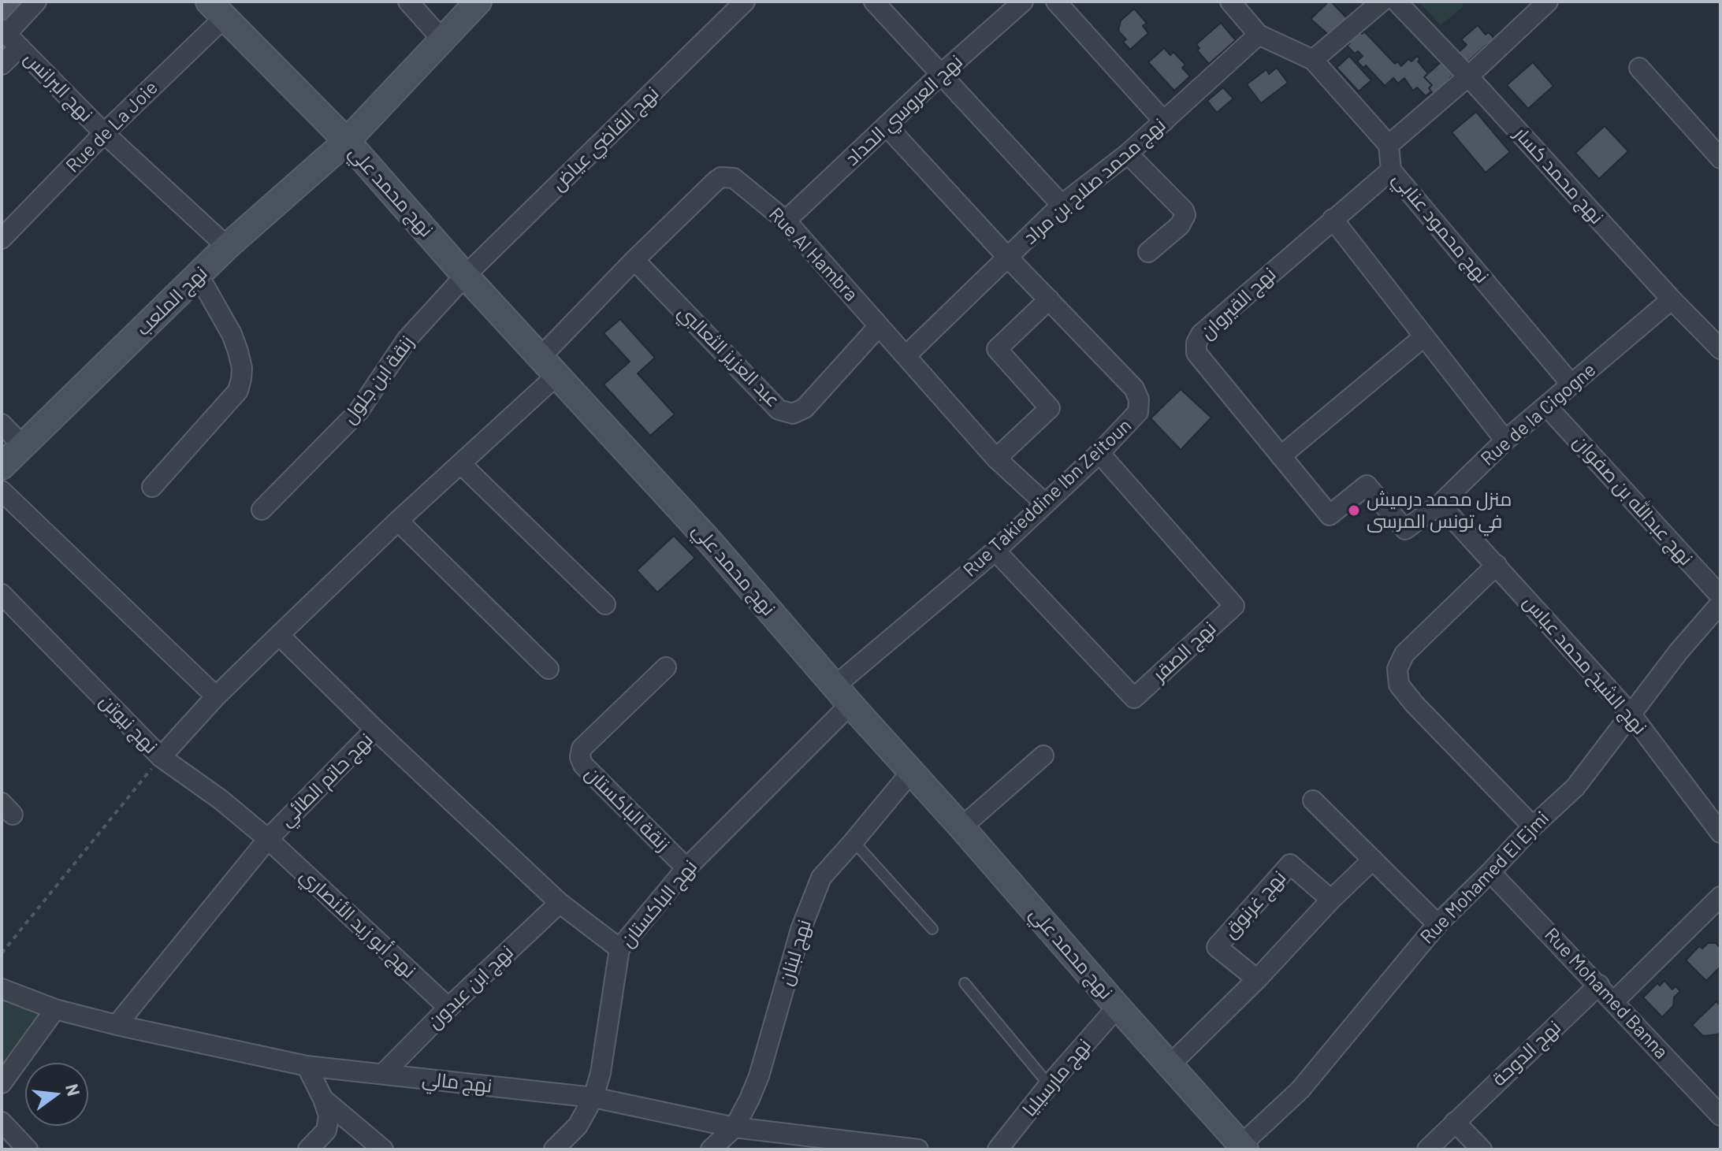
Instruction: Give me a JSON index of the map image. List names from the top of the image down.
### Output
{
  "streets": {
    "street": [
      "نهج البرانس",
      "نهج العروسي الحداد",
      "Rue de La Joie",
      "نهج القاضي عياض",
      "نهج محمد كسار",
      "نهج محمد صلاح بن مراد",
      "نهج محمد علي",
      "نهج محمود عنابي",
      "Rue Al Hambra",
      "نهج الملعب",
      "نهج القيروان",
      "عبد العزيز الثعالبي",
      "زنقة ابن جلول",
      "Rue de la Cigogne",
      "Rue Takieddine Ibn Zeitoun",
      "نهج عبدالله بن صفوان",
      "نهج الصقر",
      "نهج الشيخ محمد عباس",
      "نهج نيوتن",
      "نهج حاتم الطائي",
      "زنقة الباكستان",
      "Rue Mohamed El Ejmi",
      "نهج الباكستان",
      "نهج غرنوق",
      "نهج أبو زيد الأنصاري",
      "نهج لبنان",
      "نهج ابن عبدون",
      "Rue Mohamed Banna",
      "نهج الدوحة",
      "نهج مارسيليا",
      "نهج مالي"
    ]
  },
  "crossings": [
    ["نهج البرانس", "Rue de La Joie"],
    ["نهج البرانس", "نهج الملعب"],
    ["نهج العروسي الحداد", "Rue Al Hambra"],
    ["نهج العروسي الحداد", "Rue Takieddine Ibn Zeitoun"],
    ["Rue de La Joie", "نهج محمد علي"],
    ["نهج القاضي عياض", "نهج محمد علي"],
    ["نهج القاضي عياض", "زنقة ابن جلول"],
    ["نهج محمد كسار", "Rue de la Cigogne"],
    ["نهج محمد صلاح بن مراد", "Rue Al Hambra"],
    ["نهج محمد صلاح بن مراد", "Rue Takieddine Ibn Zeitoun"],
    ["نهج محمد علي", "Rue Al Hambra"],
    ["نهج محمد علي", "نهج الملعب"],
    ["نهج محمد علي", "زنقة ابن جلول"],
    ["نهج محمد علي", "Rue Takieddine Ibn Zeitoun"],
    ["نهج محمد علي", "Rue Mohamed El Ejmi"],
    ["نهج محمد علي", "نهج الباكستان"],
    ["نهج محمد علي", "نهج لبنان"],
    ["نهج محمد علي", "نهج مارسيليا"],
    ["نهج محمود عنابي", "نهج القيروان"],
    ["نهج محمود عنابي", "Rue de la Cigogne"],
    ["Rue Al Hambra", "عبد العزيز الثعالبي"],
    ["Rue Al Hambra", "Rue Takieddine Ibn Zeitoun"],
    ["Rue Al Hambra", "نهج نيوتن"],
    ["نهج القيروان", "Rue de la Cigogne"],
    ["Rue de la Cigogne", "نهج عبدالله بن صفوان"],
    ["Rue de la Cigogne", "نهج الشيخ محمد عباس"],
    ["Rue Takieddine Ibn Zeitoun", "نهج الصقر"],
    ["Rue Takieddine Ibn Zeitoun", "نهج الباكستان"],
    ["نهج الشيخ محمد عباس", "Rue Mohamed El Ejmi"],
    ["نهج نيوتن", "نهج حاتم الطائي"],
    ["نهج نيوتن", "نهج أبو زيد الأنصاري"],
    ["نهج حاتم الطائي", "نهج الباكستان"],
    ["نهج حاتم الطائي", "نهج أبو زيد الأنصاري"],
    ["نهج حاتم الطائي", "نهج ابن عبدون"],
    ["نهج حاتم الطائي", "نهج مالي"],
    ["زنقة الباكستان", "نهج الباكستان"],
    ["Rue Mohamed El Ejmi", "Rue Mohamed Banna"],
    ["نهج الباكستان", "نهج مالي"],
    ["نهج أبو زيد الأنصاري", "نهج ابن عبدون"],
    ["نهج لبنان", "نهج مالي"],
    ["نهج ابن عبدون", "نهج مالي"],
    ["Rue Mohamed Banna", "نهج الدوحة"]
  ],
  "places": ["منزل محمد درميش في تونس المرسى"],
  "north": "right"
}
